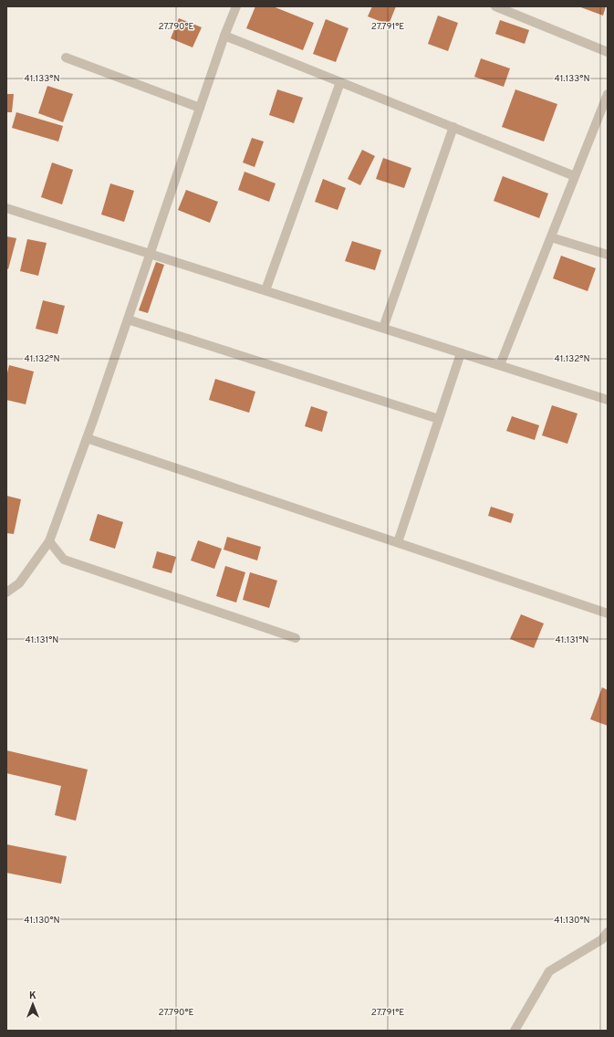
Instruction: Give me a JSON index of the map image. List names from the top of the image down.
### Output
{
  "north": "top",
  "coordinates": [
    "27.790°E",
    "27.791°E",
    "41.133°N",
    "41.132°N",
    "41.131°N",
    "41.130°N"
  ]
}
